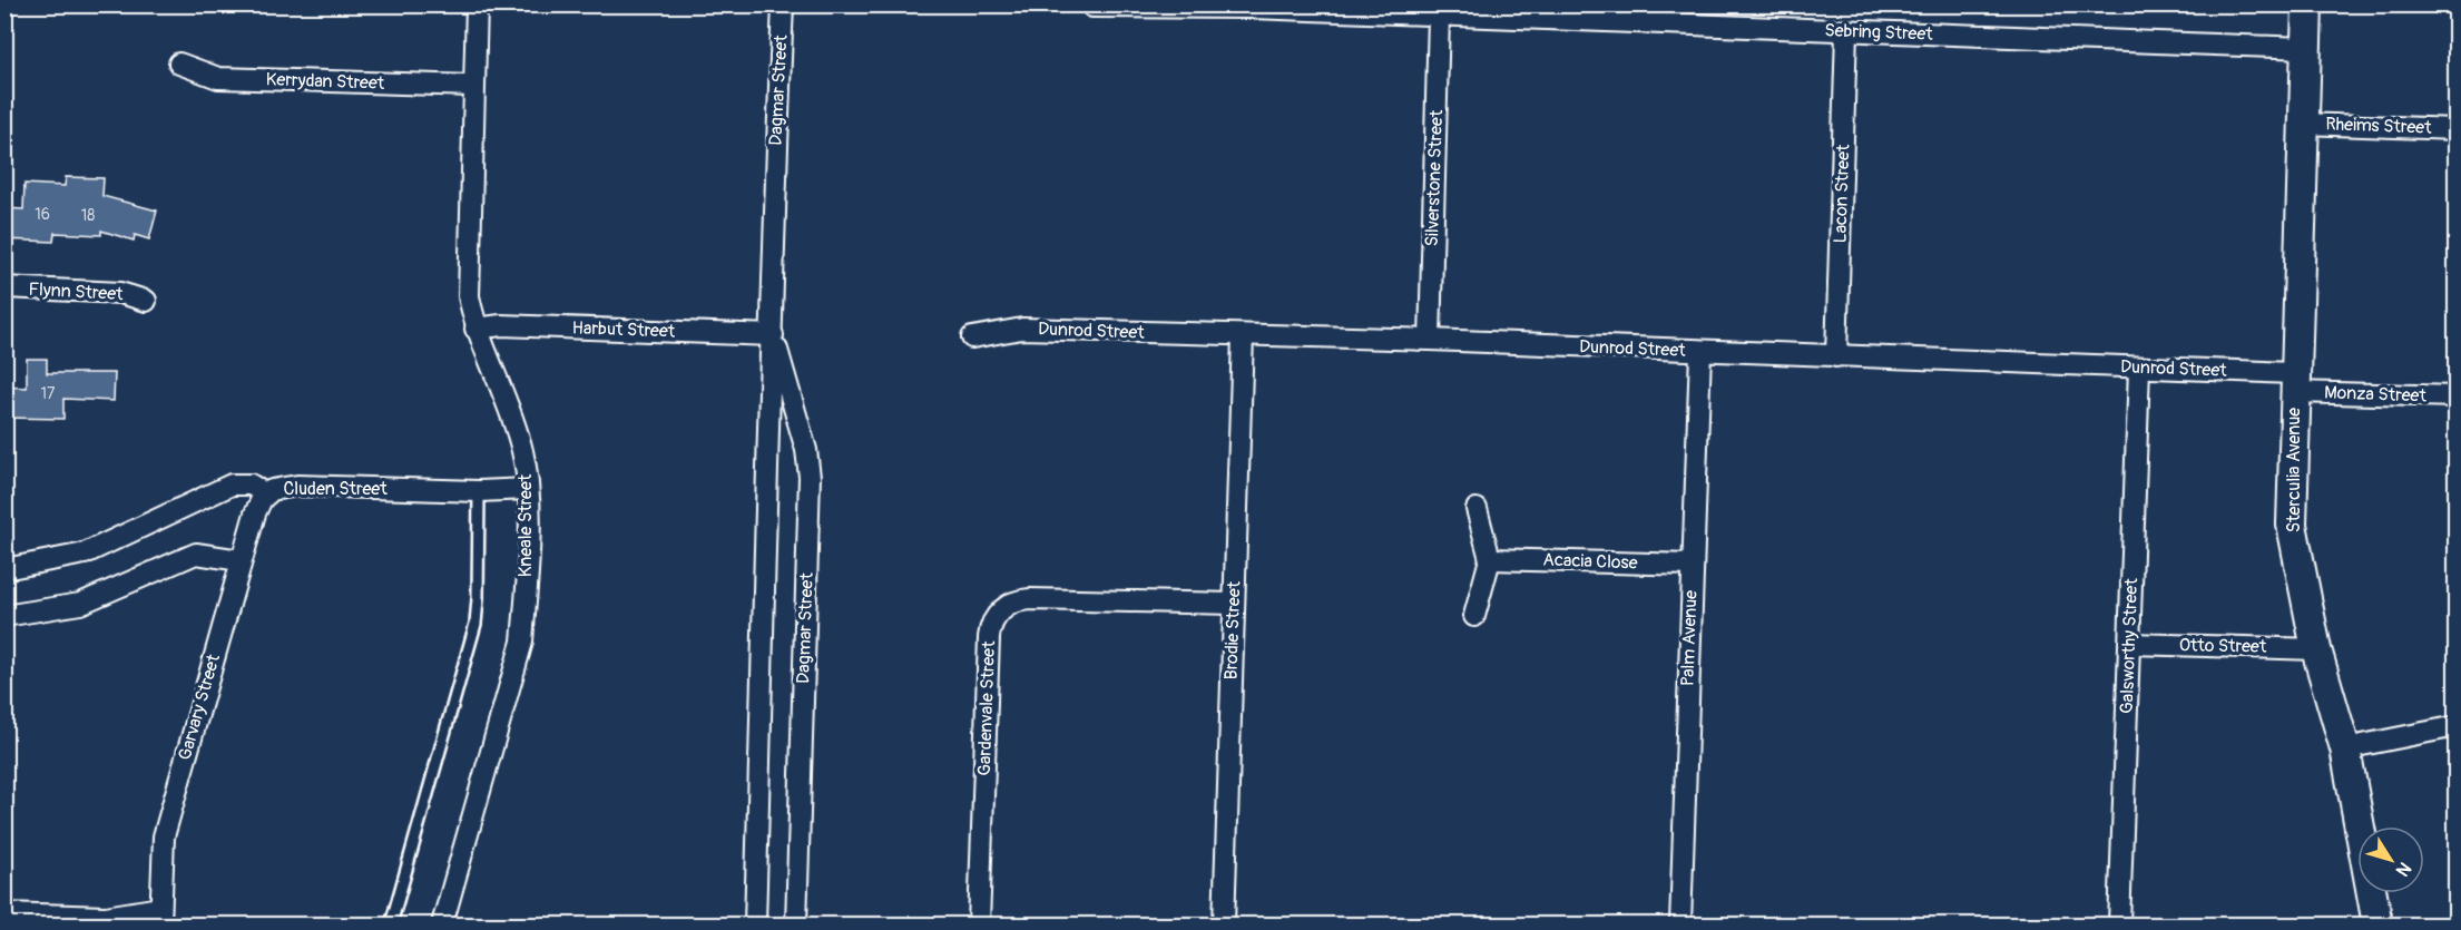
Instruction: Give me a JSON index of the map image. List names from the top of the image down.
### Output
{
  "streets": {
    "street": [
      "Sebring Street",
      "Kerrydan Street",
      "Dagmar Street",
      "Rheims Street",
      "Silverstone Street",
      "Lacon Street",
      "Flynn Street",
      "Harbut Street",
      "Dunrod Street",
      "Monza Street",
      "Sterculia Avenue",
      "Cluden Street",
      "Kneale Street",
      "Acacia Close",
      "Brodie Street",
      "Palm Avenue",
      "Galsworthy Street",
      "Otto Street",
      "Garvary Street",
      "Gardenvale Street"
    ]
  },
  "crossings": [
    ["Sebring Street", "Silverstone Street"],
    ["Sebring Street", "Lacon Street"],
    ["Sebring Street", "Sterculia Avenue"],
    ["Kerrydan Street", "Kneale Street"],
    ["Dagmar Street", "Harbut Street"],
    ["Rheims Street", "Sterculia Avenue"],
    ["Silverstone Street", "Dunrod Street"],
    ["Lacon Street", "Dunrod Street"],
    ["Harbut Street", "Kneale Street"],
    ["Dunrod Street", "Monza Street"],
    ["Dunrod Street", "Sterculia Avenue"],
    ["Dunrod Street", "Brodie Street"],
    ["Dunrod Street", "Palm Avenue"],
    ["Dunrod Street", "Galsworthy Street"],
    ["Monza Street", "Sterculia Avenue"],
    ["Sterculia Avenue", "Otto Street"],
    ["Cluden Street", "Kneale Street"],
    ["Cluden Street", "Garvary Street"],
    ["Acacia Close", "Palm Avenue"],
    ["Brodie Street", "Gardenvale Street"],
    ["Galsworthy Street", "Otto Street"]
  ],
  "house_numbers": ["16", "18", "17"],
  "north": "bottom right"
}
